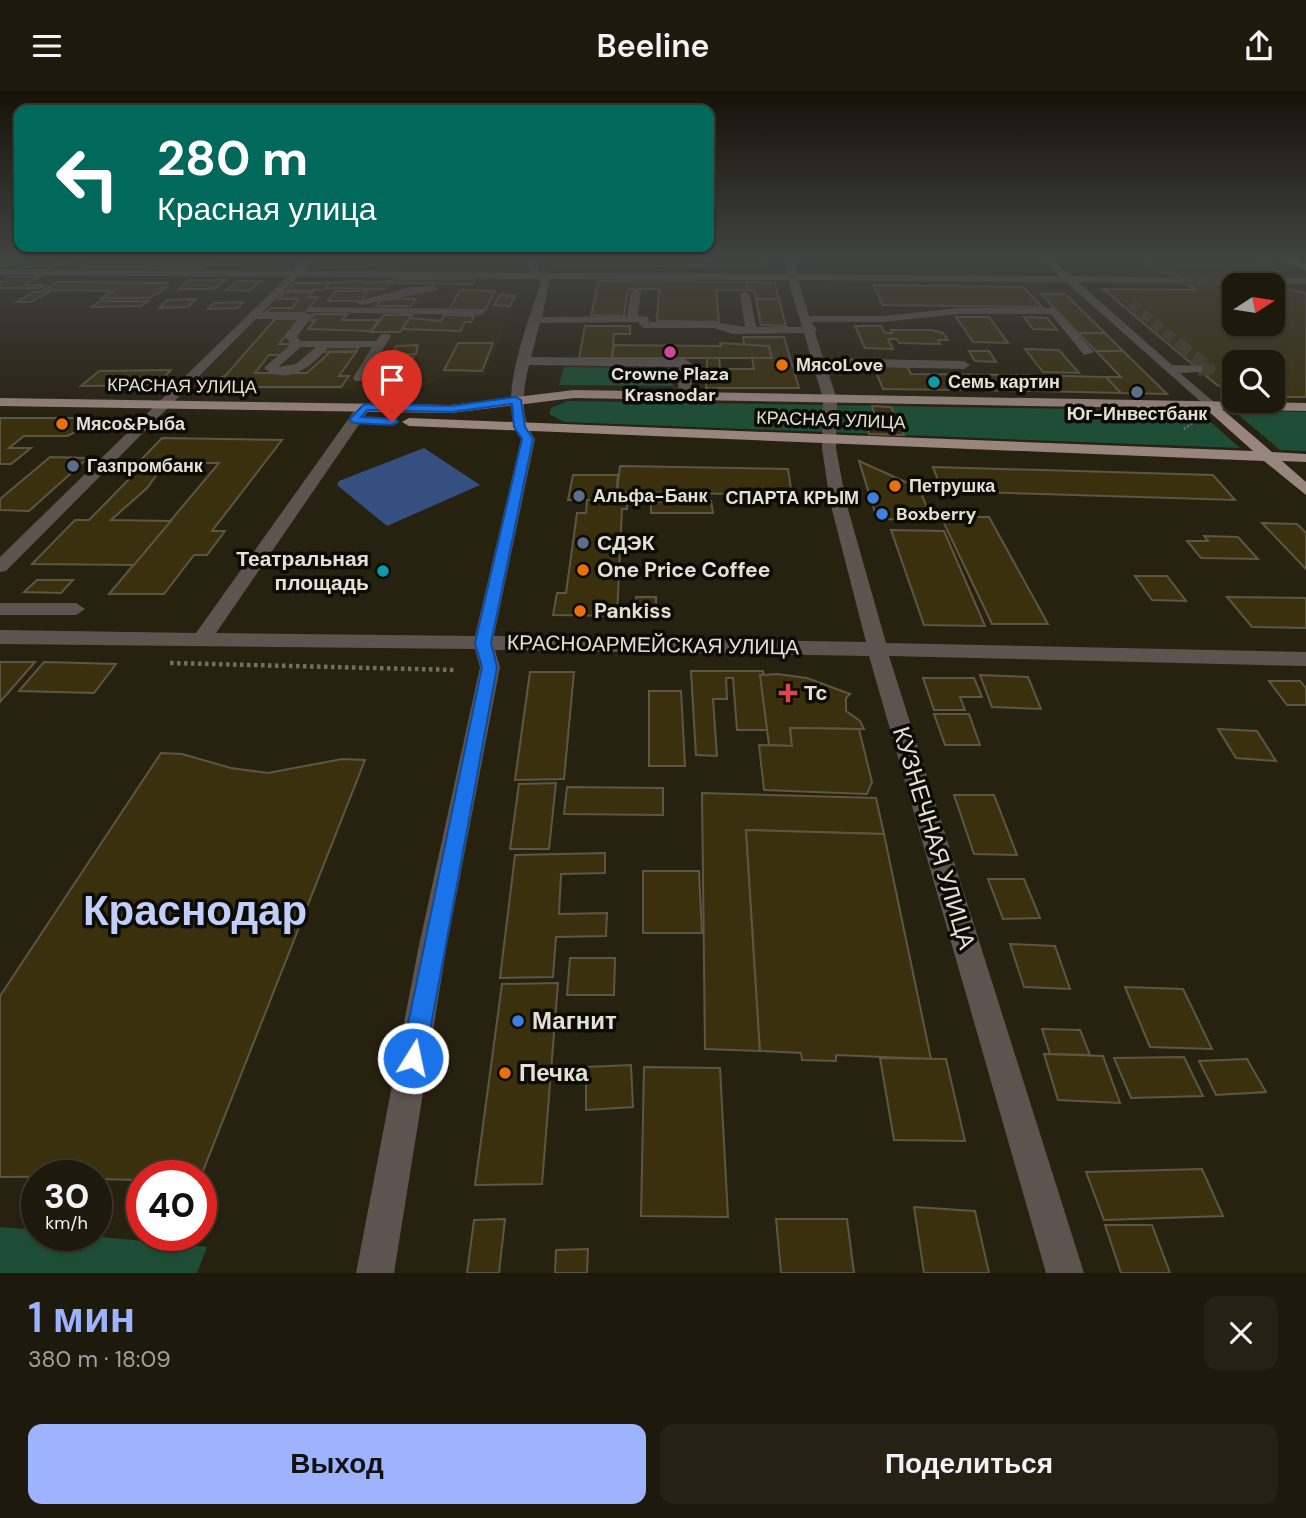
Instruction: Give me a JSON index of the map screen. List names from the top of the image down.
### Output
{
  "streets": {
    "main road": ["КРАСНАЯ УЛИЦА"],
    "street": ["КРАСНОАРМЕЙСКАЯ УЛИЦА", "КУЗНЕЧНАЯ УЛИЦА"]
  },
  "crossings": [
    ["КРАСНАЯ УЛИЦА", "КУЗНЕЧНАЯ УЛИЦА"],
    ["КРАСНОАРМЕЙСКАЯ УЛИЦА", "КУЗНЕЧНАЯ УЛИЦА"]
  ],
  "districts": ["Краснодар"],
  "places": {
    "other": [
      "Crowne Plaza Krasnodar",
      "МясоLove",
      "Семь картин",
      "Юг-Инвестбанк",
      "Мясо&Рыба",
      "Газпромбанк",
      "Петрушка",
      "Альфа-Банк",
      "СПАРТА КРЫМ",
      "Boxberry",
      "СДЭК",
      "One Price Coffee",
      "Театральная площадь",
      "Pankiss",
      "Магнит",
      "Печка"
    ],
    "health": ["Тс"]
  },
  "north": "right",
  "page": {
    "header": "Beeline",
    "turn": ["280 m", "Красная улица"],
    "speed": "30 km/h",
    "limit": "40",
    "heading": ["1 мин", "380 m · 18:09"],
    "buttons": ["Выход", "Поделиться"]
  }
}
